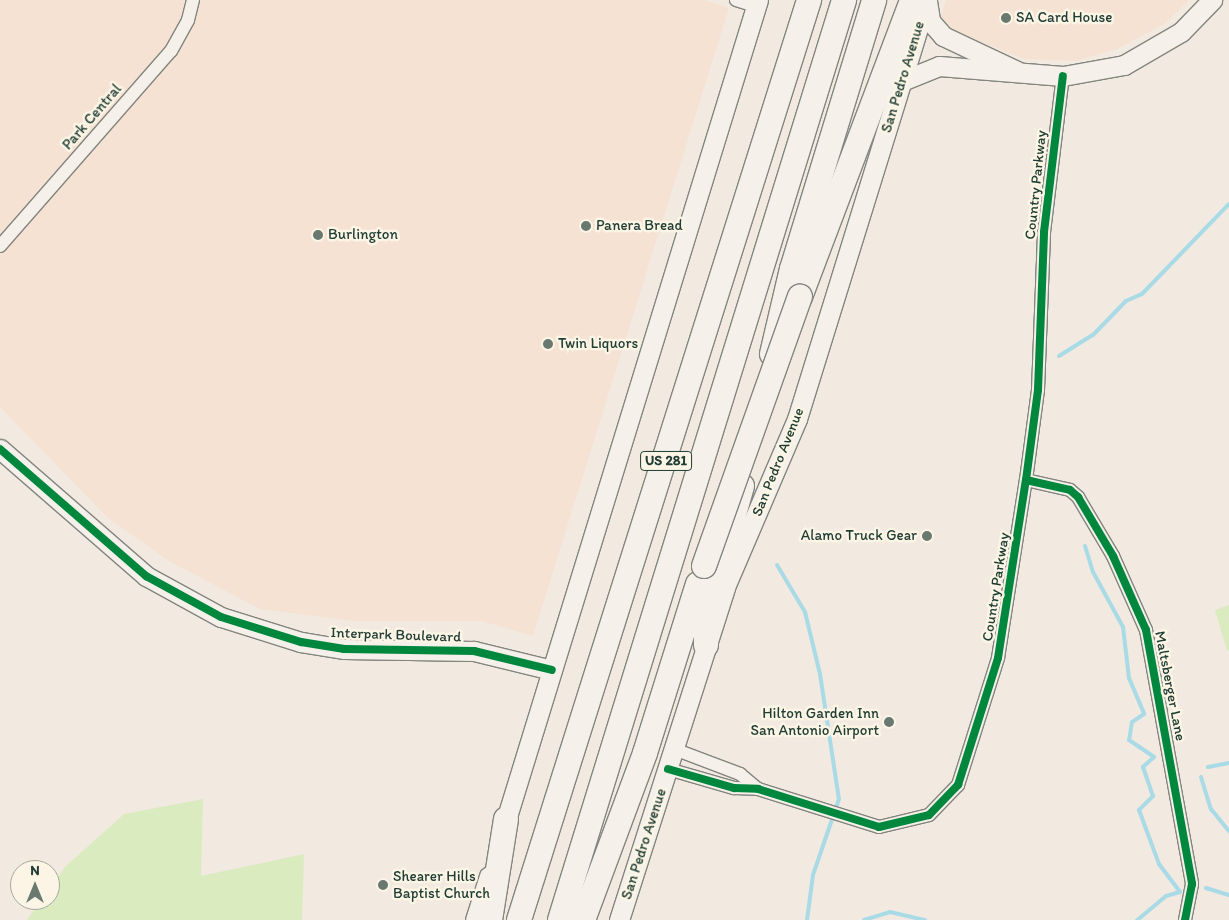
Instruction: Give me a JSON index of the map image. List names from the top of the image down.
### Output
{
  "streets": {
    "highway": ["US 281"],
    "main road": ["San Pedro Avenue", "Interpark Boulevard"],
    "street": ["Park Central", "Country Parkway", "Maltsberger Lane"]
  },
  "crossings": [
    ["San Pedro Avenue", "Country Parkway"],
    ["Country Parkway", "Maltsberger Lane"]
  ],
  "places": [
    "SA Card House",
    "Panera Bread",
    "Burlington",
    "Twin Liquors",
    "Alamo Truck Gear",
    "Hilton Garden Inn San Antonio Airport",
    "Shearer Hills Baptist Church"
  ],
  "north": "top"
}
